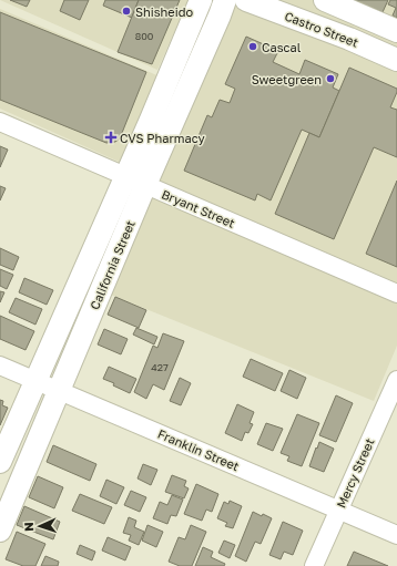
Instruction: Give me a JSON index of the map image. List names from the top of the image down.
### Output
{
  "streets": {
    "main road": ["Castro Street", "California Street"],
    "street": ["Bryant Street", "Franklin Street", "Mercy Street"]
  },
  "crossings": [
    ["Bryant Street", "California Street"],
    ["California Street", "Franklin Street"],
    ["Franklin Street", "Mercy Street"]
  ],
  "places": {
    "other": ["Shisheido", "Cascal", "Sweetgreen"],
    "health": ["CVS Pharmacy"]
  },
  "house_numbers": ["800", "427"],
  "north": "left"
}
